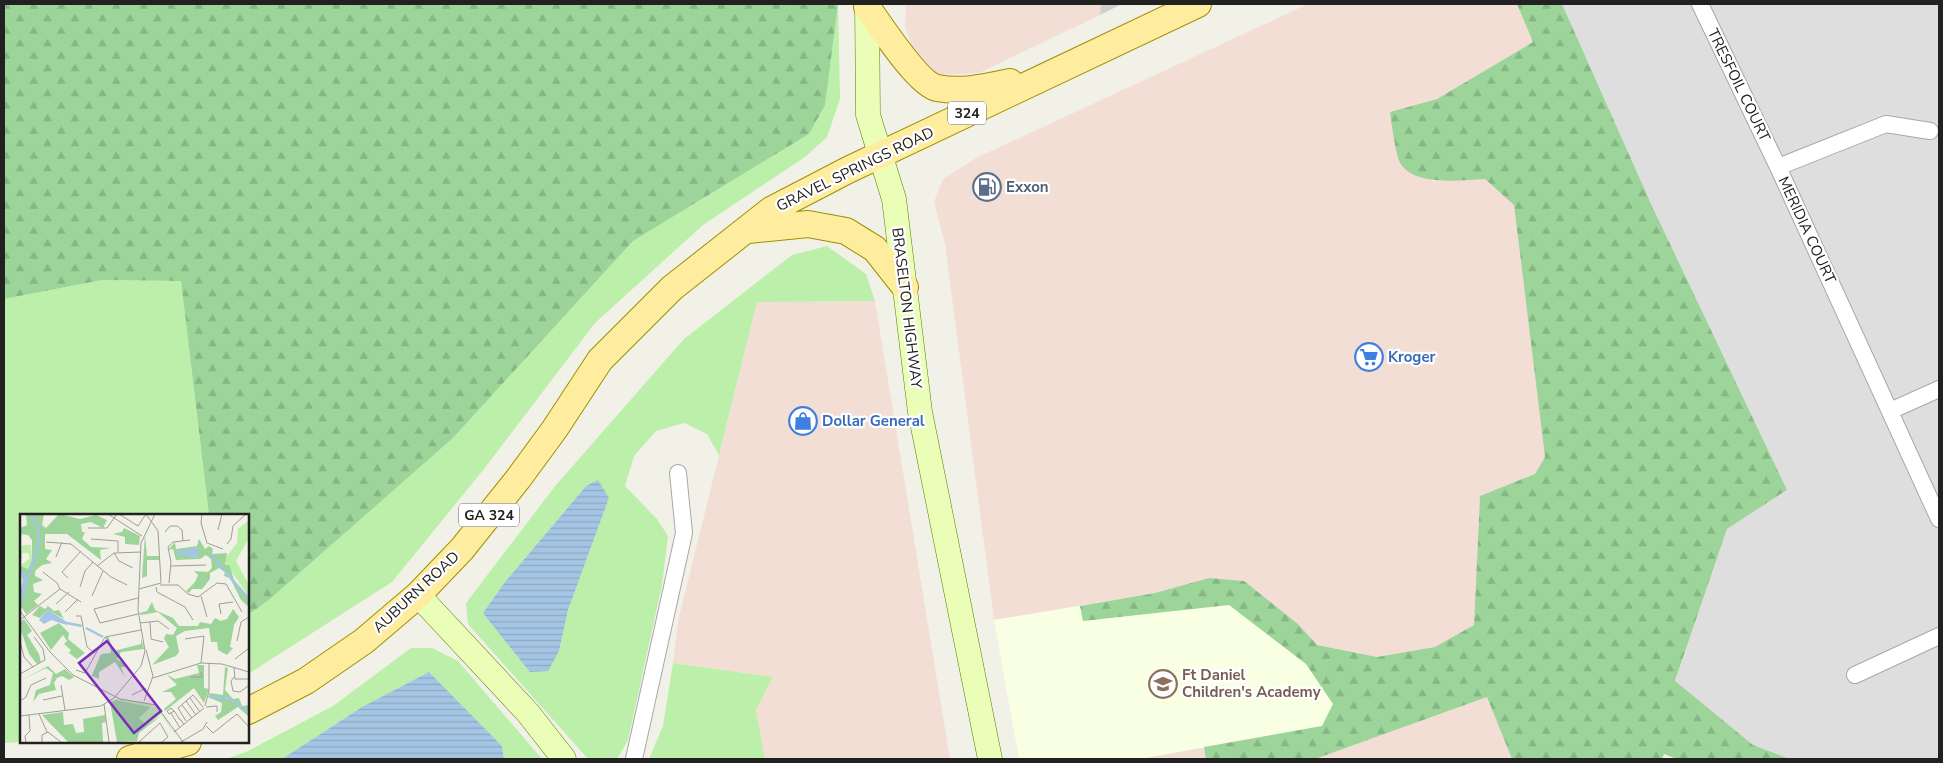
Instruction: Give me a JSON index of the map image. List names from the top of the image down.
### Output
{
  "streets": {
    "main road": [
      "324",
      "GRAVEL SPRINGS ROAD",
      "BRASELTON HIGHWAY",
      "GA 324",
      "AUBURN ROAD"
    ],
    "street": ["TRESFOIL COURT", "MERIDIA COURT"]
  },
  "crossings": [
    ["TRESFOIL COURT", "MERIDIA COURT"],
    ["GRAVEL SPRINGS ROAD", "BRASELTON HIGHWAY"],
    ["GRAVEL SPRINGS ROAD", "AUBURN ROAD"]
  ],
  "places": {
    "fuel station": ["Exxon"],
    "supermarket": ["Kroger"],
    "shop": ["Dollar General"],
    "school or university": ["Ft Daniel Children's Academy"]
  }
}
